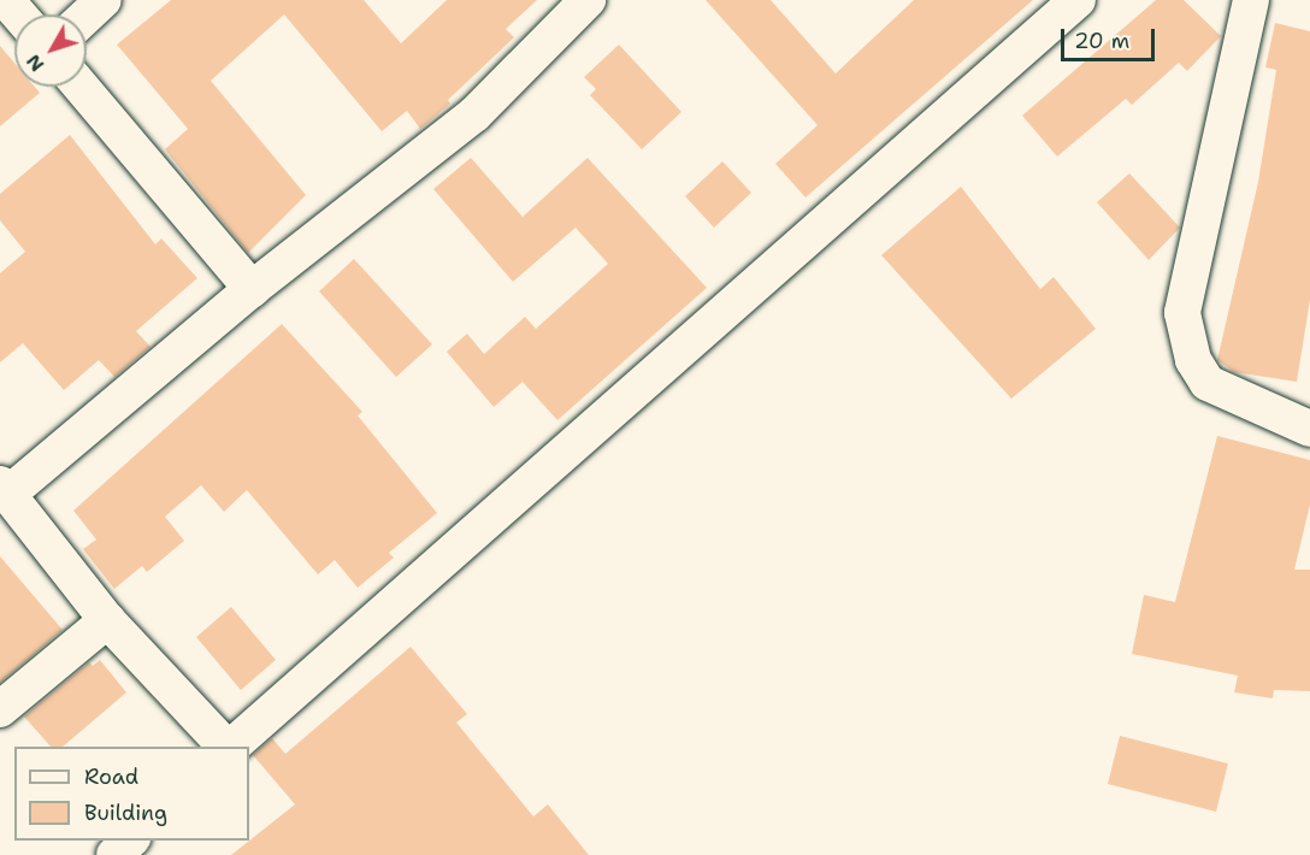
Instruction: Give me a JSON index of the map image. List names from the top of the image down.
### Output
{
  "legend": ["Road", "Building"],
  "scale_bar": "20 m",
  "north": "bottom left"
}
